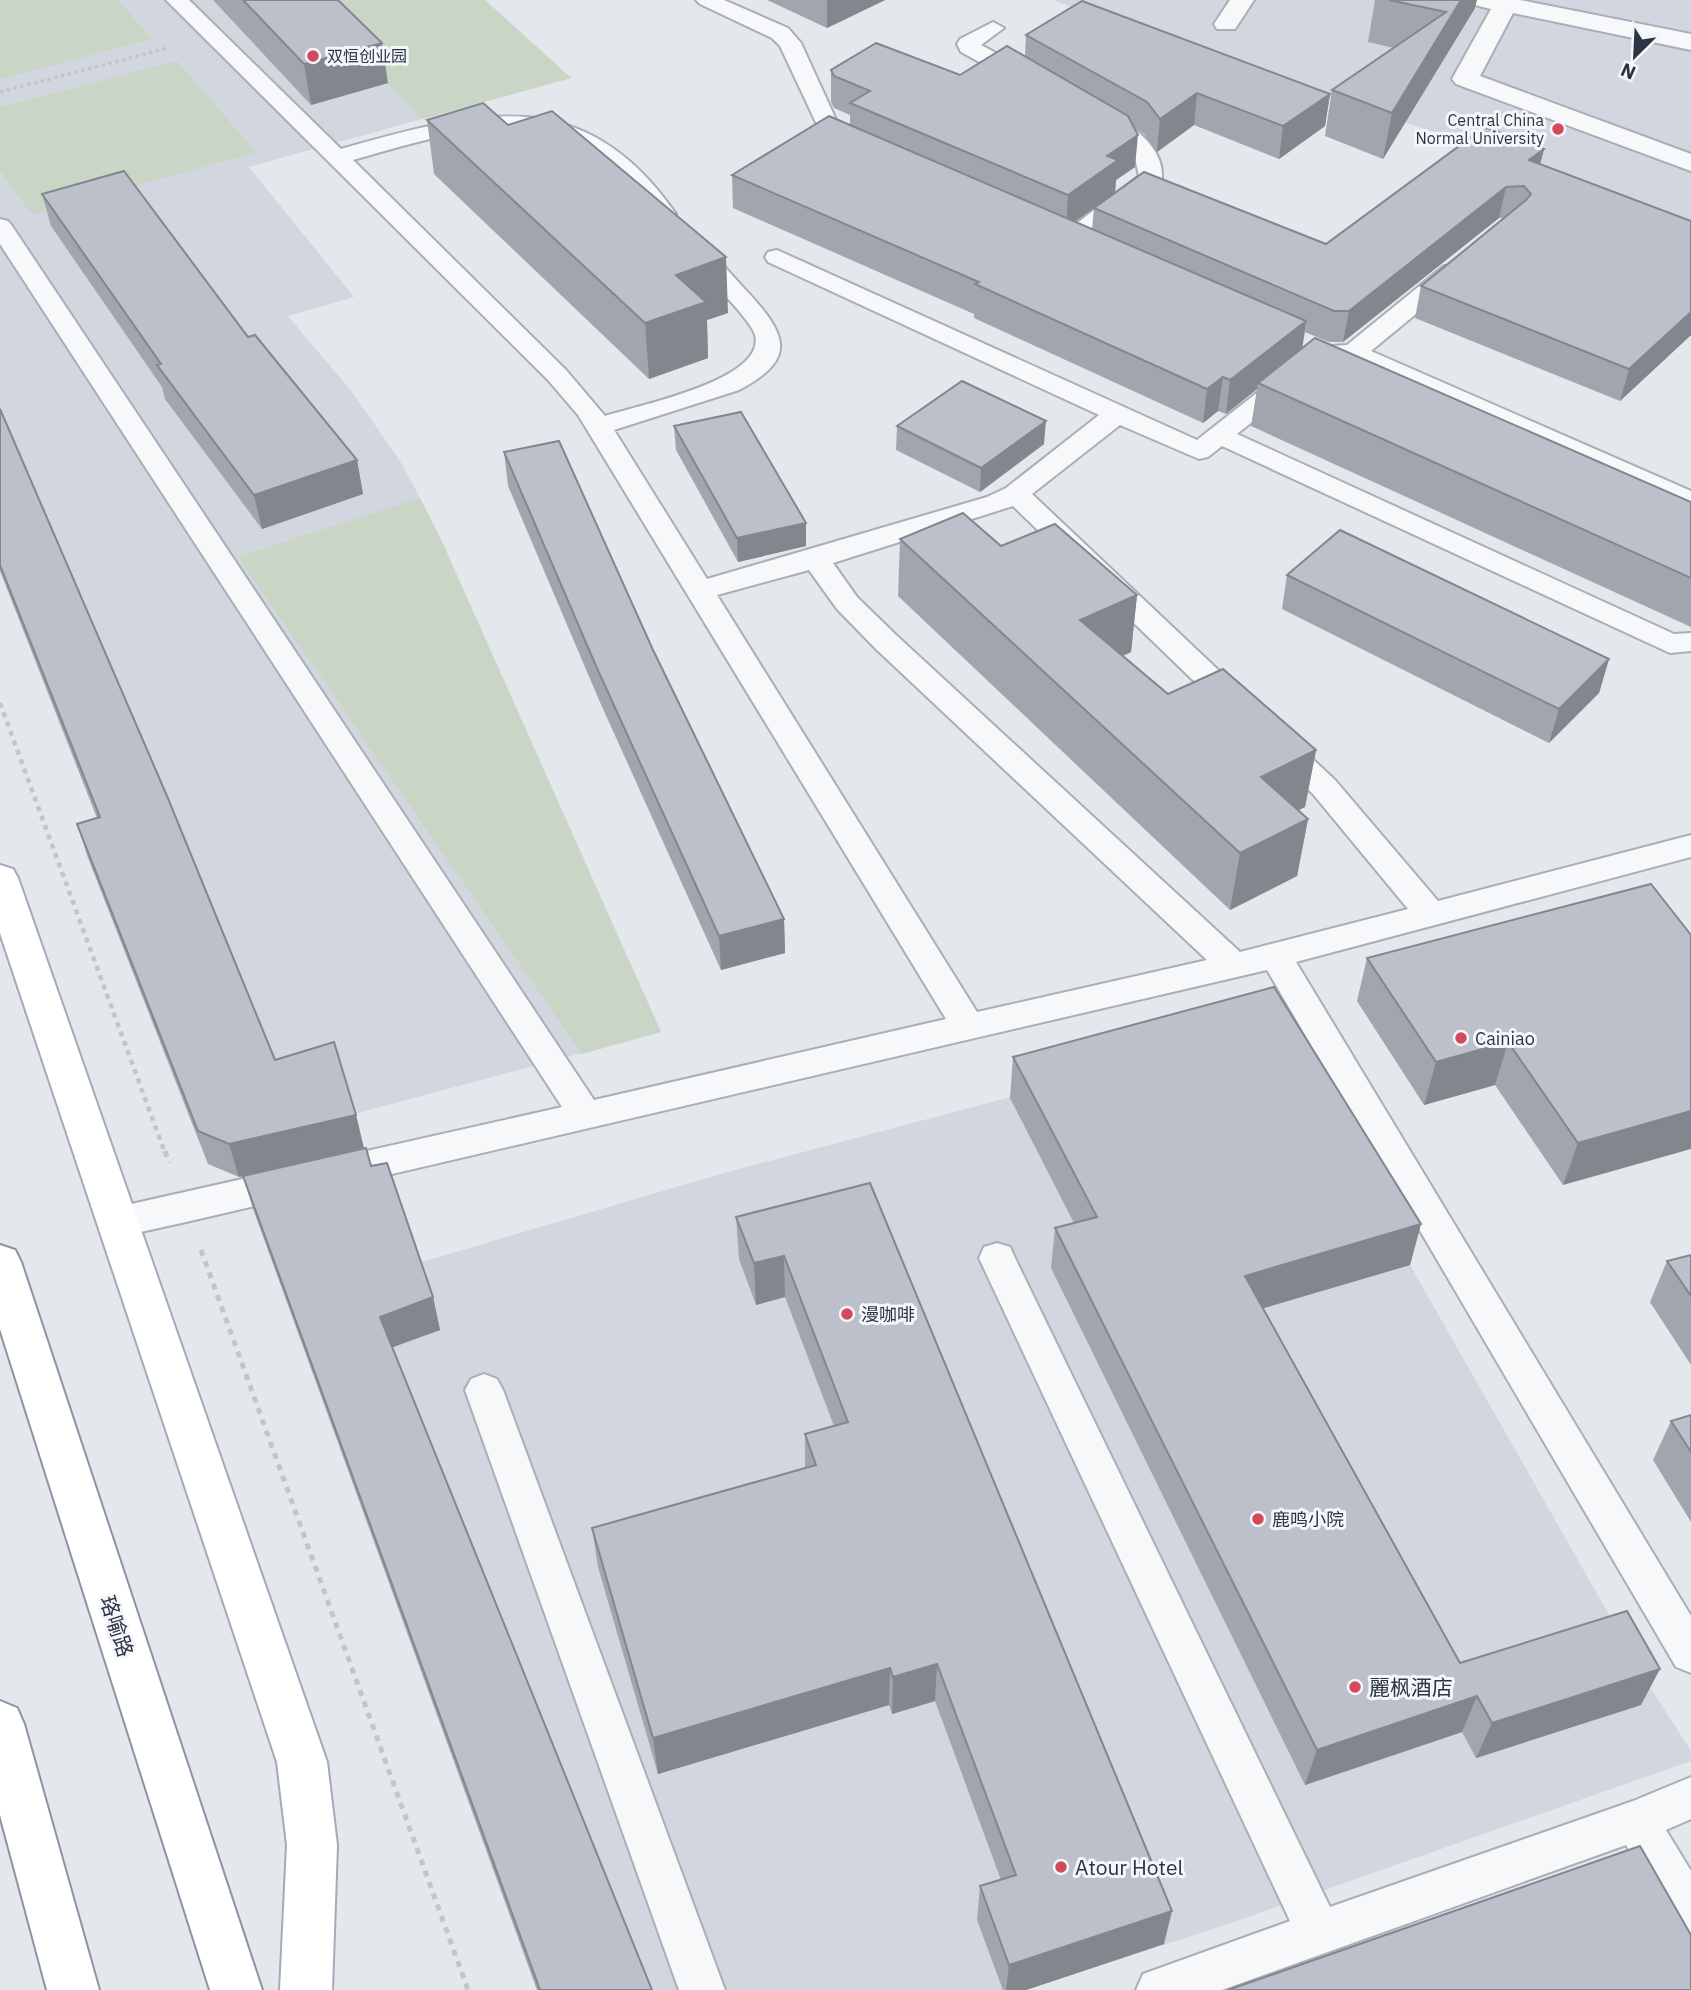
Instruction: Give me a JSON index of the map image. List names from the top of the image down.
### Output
{
  "streets": {
    "main road": ["珞喻路"]
  },
  "places": [
    "双恒创业园",
    "Central China Normal University",
    "Cainiao",
    "漫咖啡",
    "鹿鸣小院",
    "麗枫酒店",
    "Atour Hotel"
  ],
  "north": "bottom left"
}
